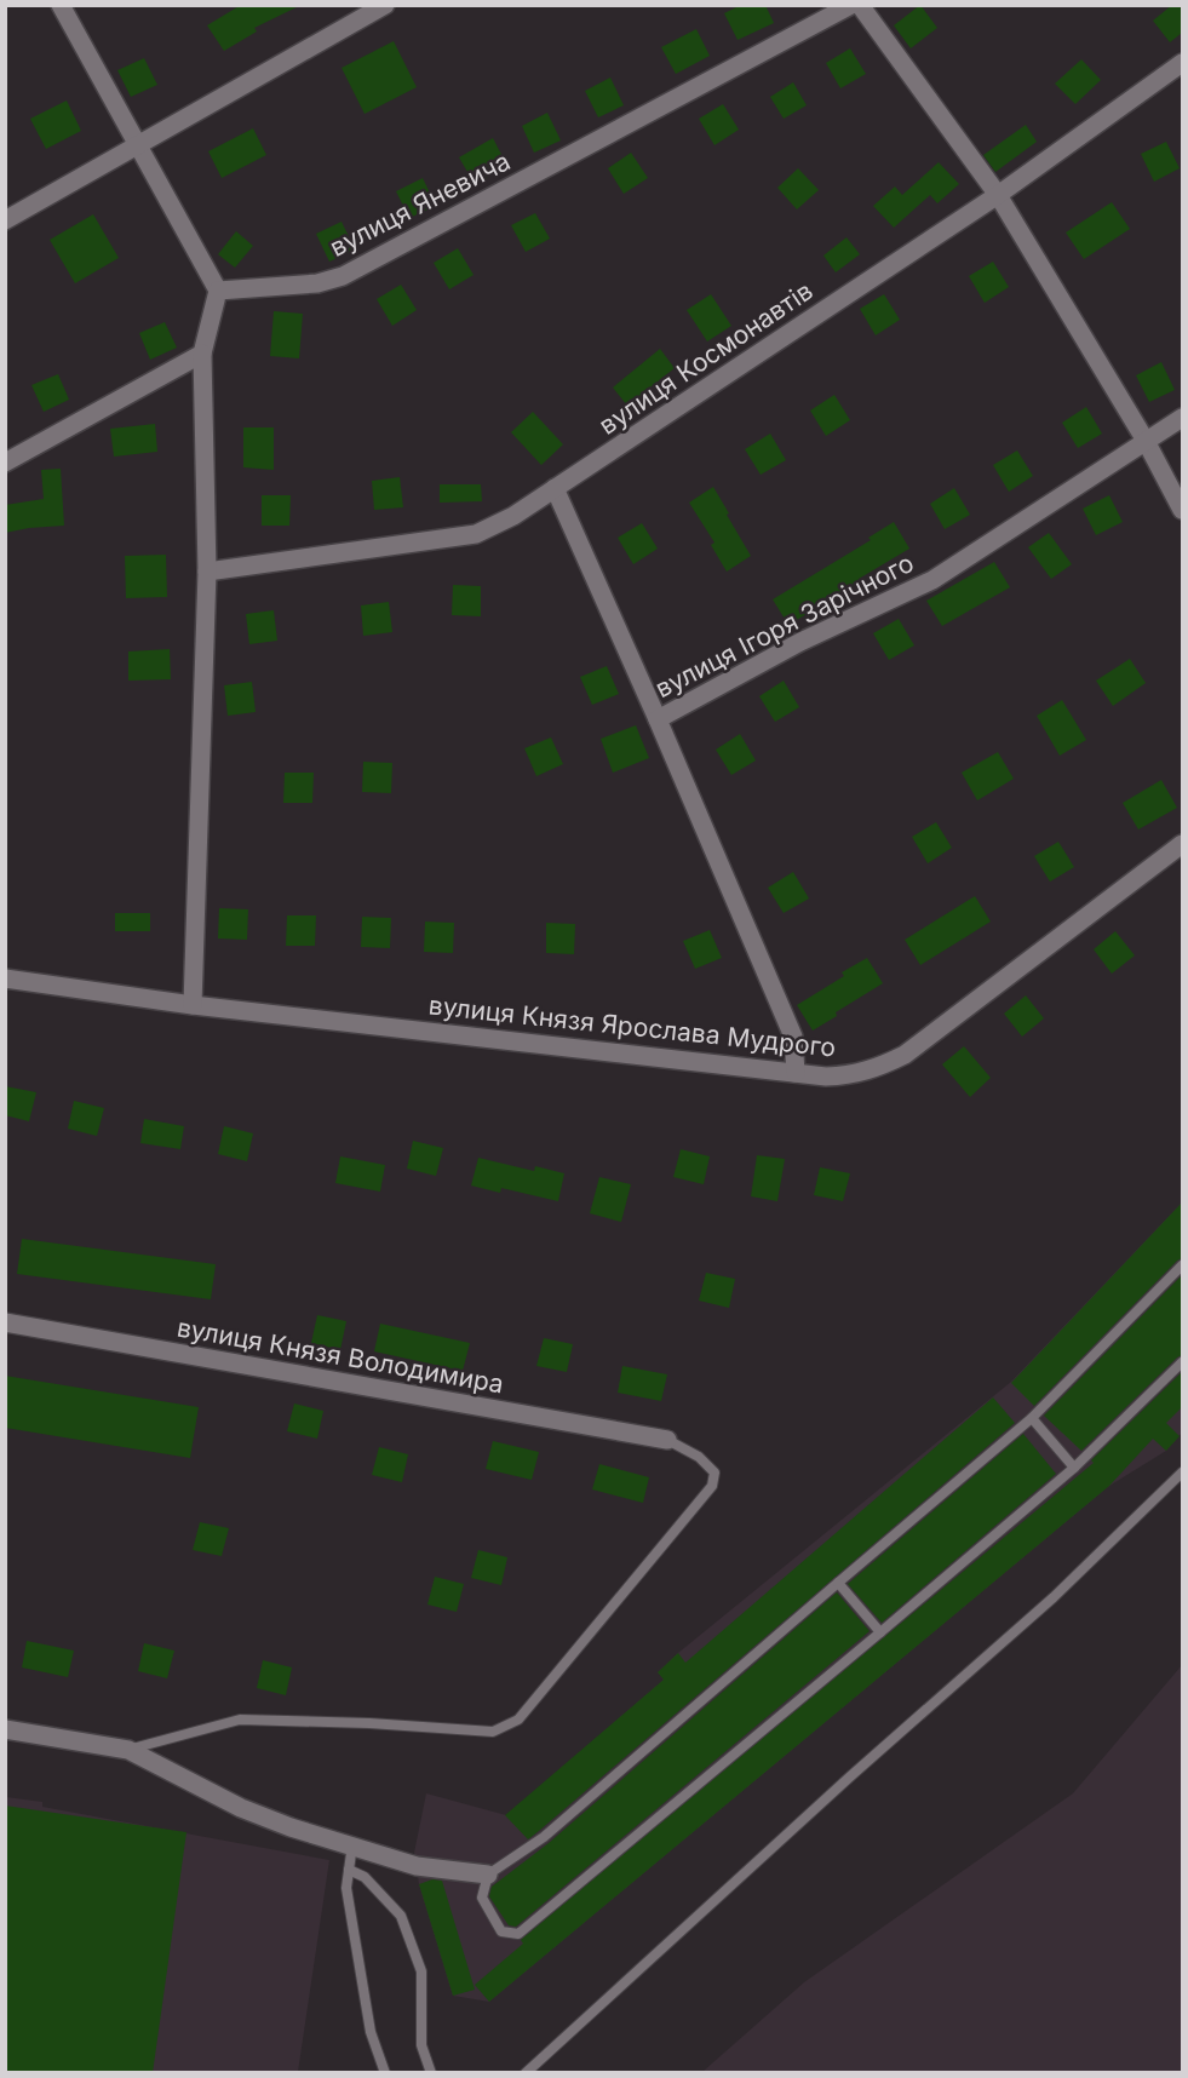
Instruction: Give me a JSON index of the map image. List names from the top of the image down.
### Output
{
  "streets": {
    "street": [
      "вулиця Яневича",
      "вулиця Космонавтів",
      "вулиця Ігоря Зарічного",
      "вулиця Князя Ярослава Мудрого",
      "вулиця Князя Володимира"
    ]
  },
  "crossings": [
    ["вулиця Ігоря Зарічного", "вулиця Князя Ярослава Мудрого"]
  ]
}
